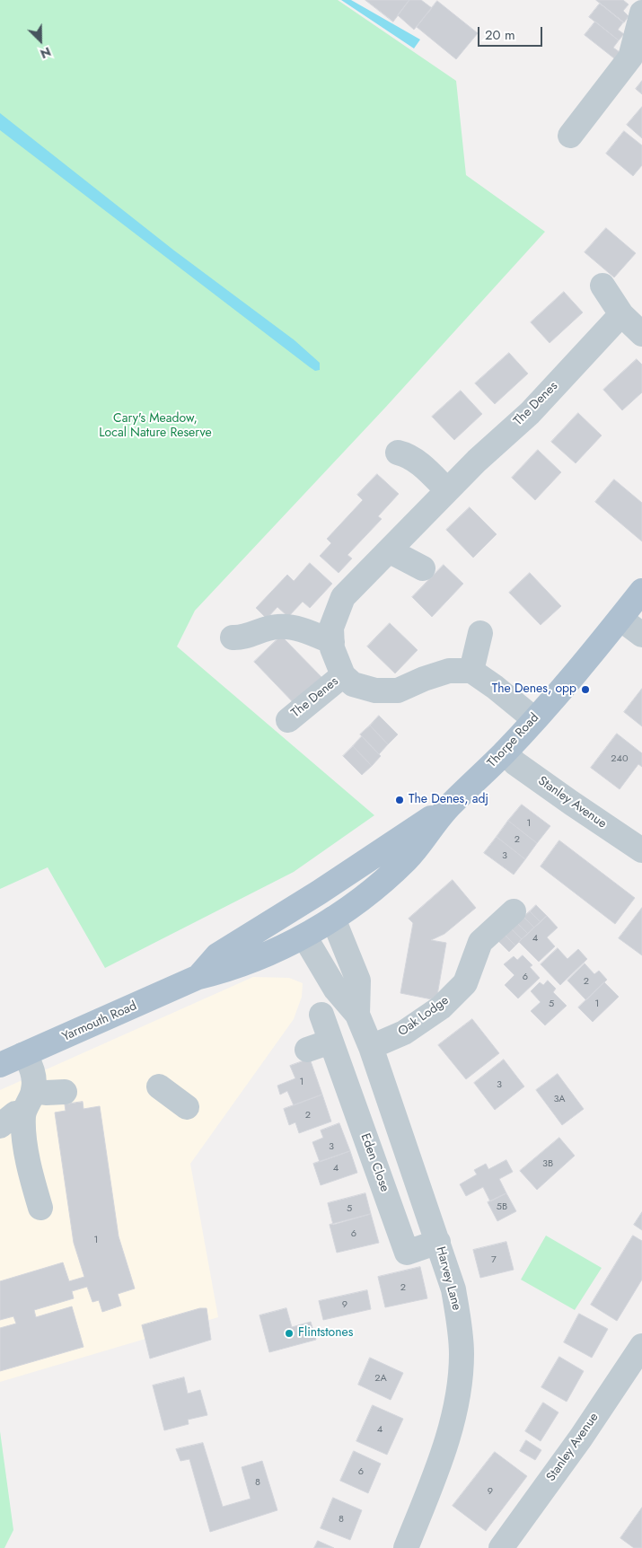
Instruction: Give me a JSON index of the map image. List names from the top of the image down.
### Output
{
  "streets": {
    "main road": ["Thorpe Road", "Yarmouth Road"],
    "street": [
      "The Denes",
      "Stanley Avenue",
      "Oak Lodge",
      "Eden Close",
      "Harvey Lane"
    ]
  },
  "crossings": [
    ["Thorpe Road", "Stanley Avenue"],
    ["Thorpe Road", "Yarmouth Road"],
    ["Thorpe Road", "Harvey Lane"],
    ["Oak Lodge", "Harvey Lane"],
    ["Yarmouth Road", "Harvey Lane"],
    ["Eden Close", "Harvey Lane"]
  ],
  "parks": ["Cary's Meadow, Local Nature Reserve"],
  "places": ["The Denes, opp", "The Denes, adj", "Flintstones"],
  "house_numbers": [
    "240",
    "1",
    "2",
    "3",
    "4",
    "6",
    "2",
    "5",
    "1",
    "1",
    "3",
    "3A",
    "2",
    "3",
    "3B",
    "4",
    "5B",
    "5",
    "6",
    "1",
    "7",
    "2",
    "9",
    "2A",
    "4",
    "6",
    "8",
    "9",
    "8"
  ],
  "scale_bar": "20 m",
  "north": "bottom right"
}
